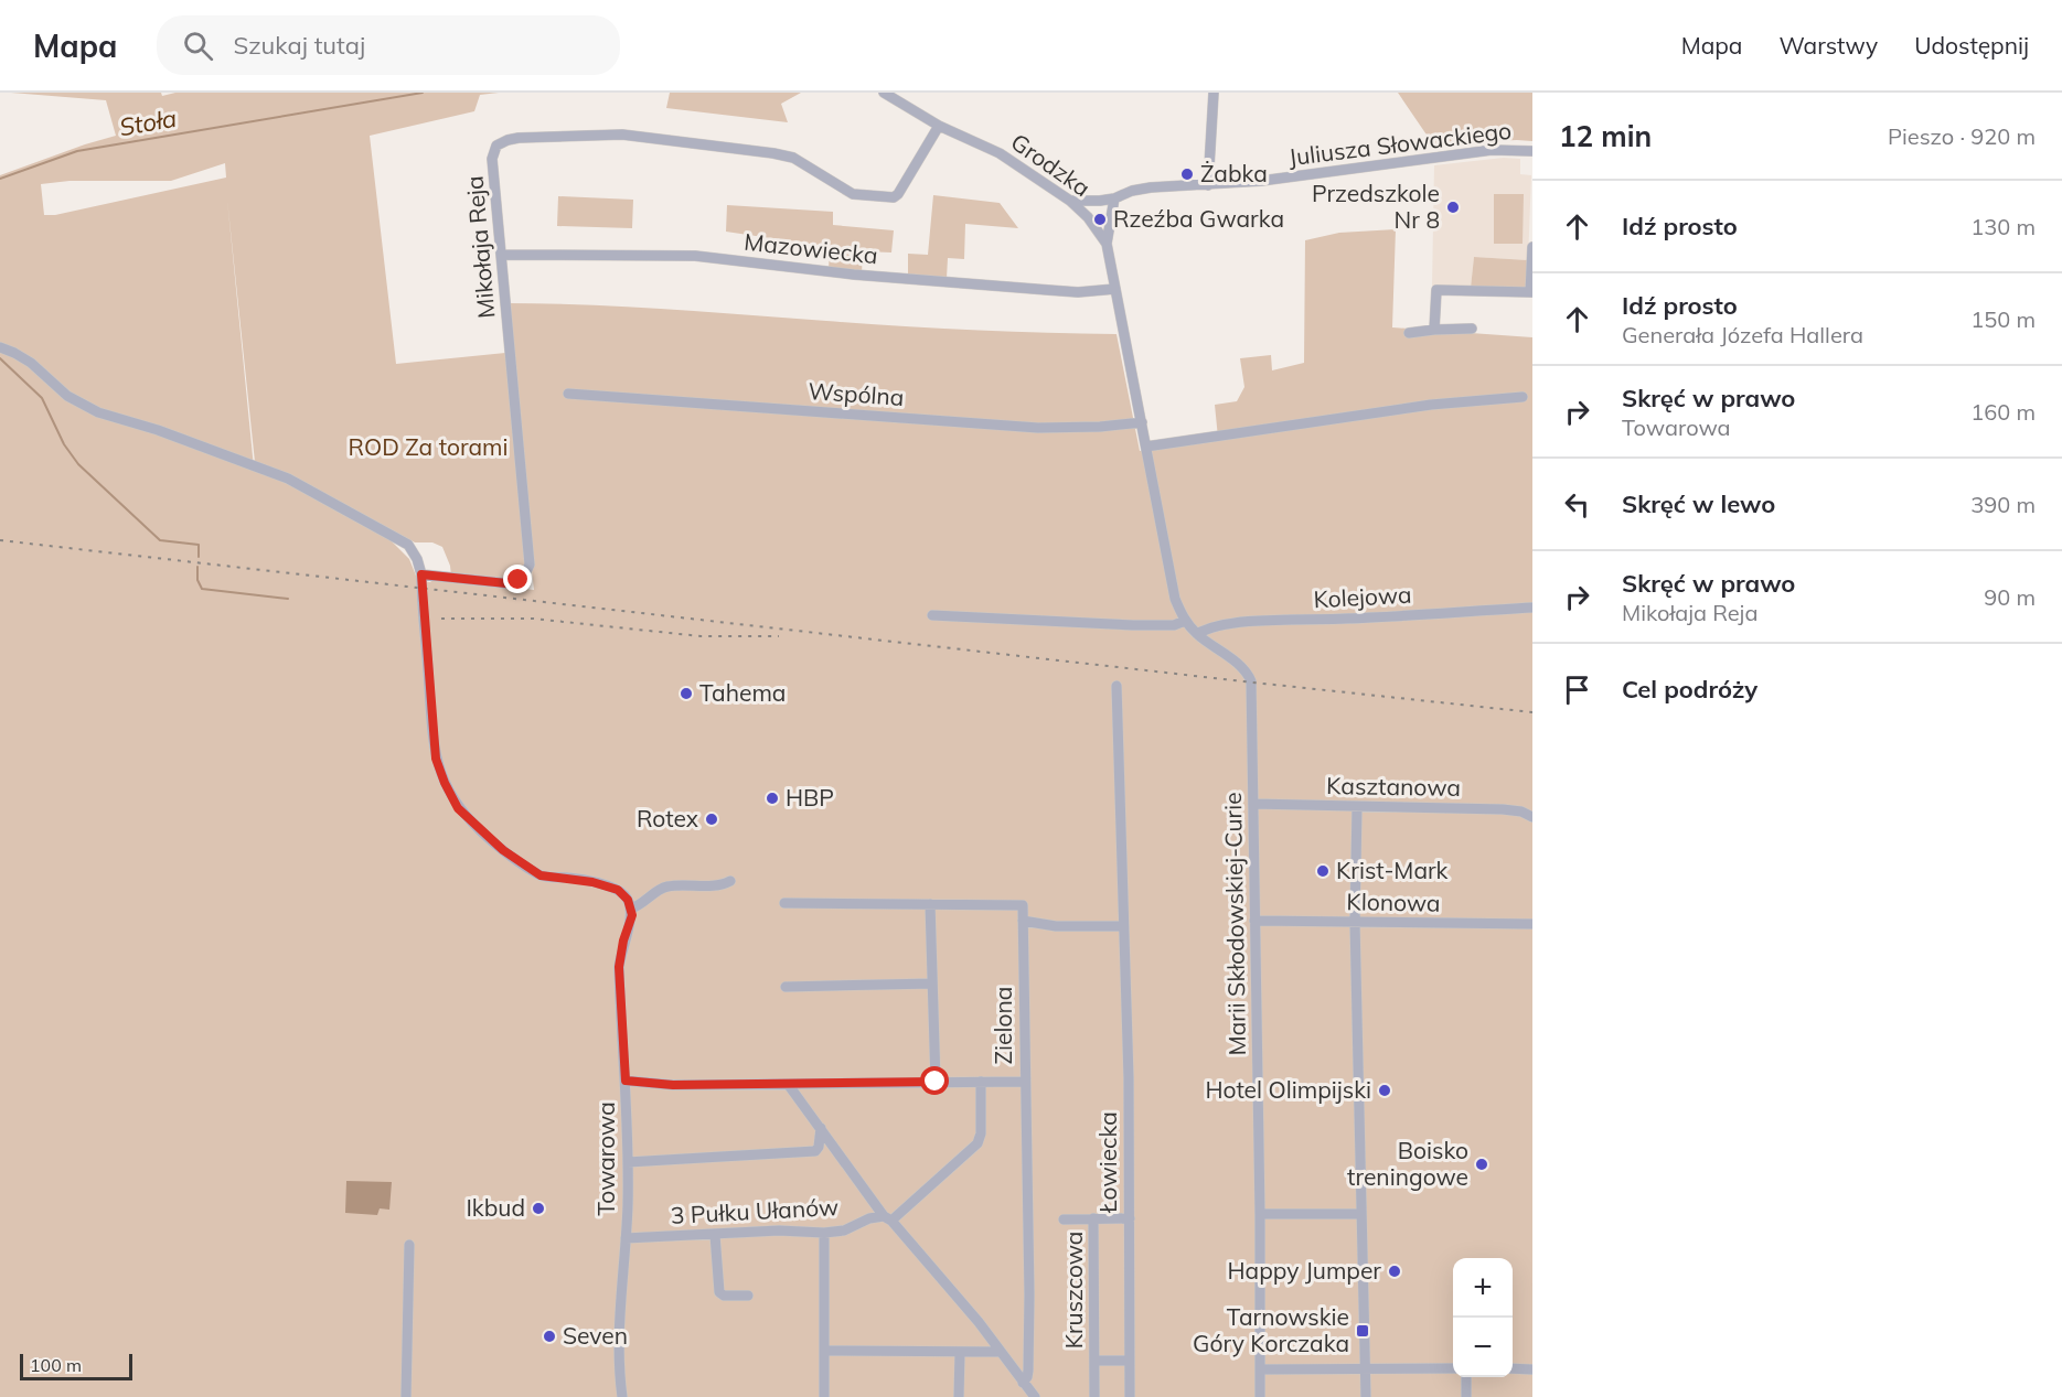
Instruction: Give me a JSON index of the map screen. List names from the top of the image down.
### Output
{
  "streets": {
    "street": [
      "Juliusza Słowackiego",
      "Grodzka",
      "Mikołaja Reja",
      "Mazowiecka",
      "Wspólna",
      "Kolejowa",
      "Kasztanowa",
      "Klonowa",
      "Marii Skłodowskiej-Curie",
      "Zielona",
      "Towarowa",
      "Łowiecka",
      "3 Pułku Ułanów",
      "Kruszcowa"
    ]
  },
  "crossings": [
    ["Juliusza Słowackiego", "Grodzka"],
    ["Grodzka", "Mikołaja Reja"],
    ["Grodzka", "Mazowiecka"],
    ["Grodzka", "Wspólna"],
    ["Grodzka", "Kolejowa"],
    ["Grodzka", "Marii Skłodowskiej-Curie"],
    ["Mikołaja Reja", "Mazowiecka"],
    ["Kolejowa", "Marii Skłodowskiej-Curie"],
    ["Kasztanowa", "Marii Skłodowskiej-Curie"],
    ["Klonowa", "Marii Skłodowskiej-Curie"],
    ["Towarowa", "3 Pułku Ułanów"],
    ["Łowiecka", "Kruszcowa"]
  ],
  "water": ["Stoła"],
  "parks": ["ROD Za torami"],
  "places": {
    "other": [
      "Żabka",
      "Przedszkole Nr 8",
      "Rzeźba Gwarka",
      "Tahema",
      "HBP",
      "Rotex",
      "Krist-Mark",
      "Hotel Olimpijski",
      "Boisko treningowe",
      "Ikbud",
      "Happy Jumper",
      "Seven"
    ],
    "transit": ["Tarnowskie Góry Korczaka"]
  },
  "scale_bar": "100 m",
  "page": {
    "header": "Mapa",
    "search": "Szukaj tutaj",
    "nav": ["Mapa", "Warstwy", "Udostępnij"],
    "heading": ["12 min", "Pieszo · 920 m"],
    "list": [
      ["Idź prosto", "130 m"],
      ["Idź prosto", "Generała Józefa Hallera", "150 m"],
      ["Skręć w prawo", "Towarowa", "160 m"],
      ["Skręć w lewo", "390 m"],
      ["Skręć w prawo", "Mikołaja Reja", "90 m"],
      "Cel podróży"
    ],
    "map_buttons": ["+", "−"],
    "scale": "100 m"
  }
}
